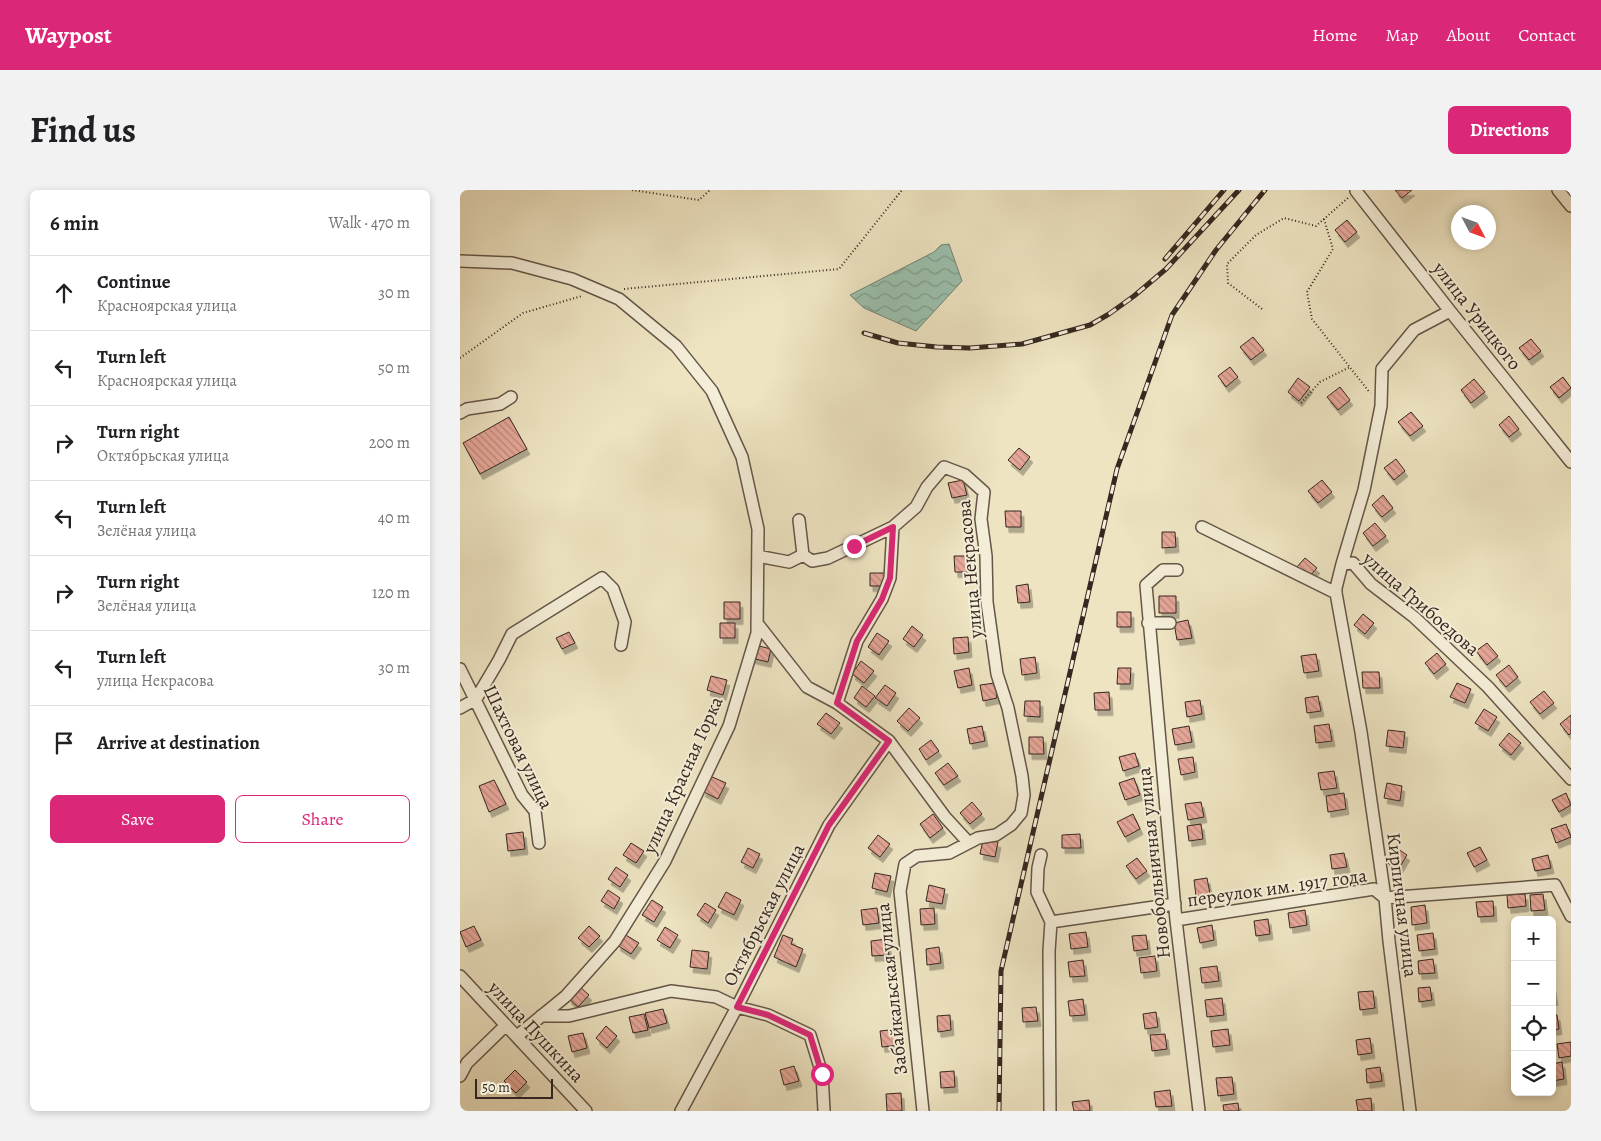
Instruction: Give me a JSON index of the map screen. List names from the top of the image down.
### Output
{
  "streets": {
    "street": [
      "улица Урицкого",
      "улица Некрасова",
      "улица Грибоедова",
      "Шахтовая улица",
      "улица Красная Горка",
      "Новобольничная улица",
      "переулок им. 1917 года",
      "Кирпичная улица",
      "Октябрьская улица",
      "Забайкальская улица",
      "улица Пушкина"
    ]
  },
  "crossings": [
    ["улица Некрасова", "Забайкальская улица"],
    ["улица Грибоедова", "Кирпичная улица"],
    ["улица Красная Горка", "улица Пушкина"],
    ["Новобольничная улица", "переулок им. 1917 года"],
    ["переулок им. 1917 года", "Кирпичная улица"]
  ],
  "scale_bar": "50 m",
  "north": "bottom right",
  "page": {
    "header": "Waypost",
    "nav": [
      "Home",
      "Map",
      "About",
      "Contact"
    ],
    "title": "Find us",
    "buttons": [
      "Directions",
      ["Save", "Share"]
    ],
    "heading": ["6 min", "Walk · 470 m"],
    "list": [
      ["Continue", "Красноярская улица", "30 m"],
      ["Turn left", "Красноярская улица", "50 m"],
      ["Turn right", "Октябрьская улица", "200 m"],
      ["Turn left", "Зелёная улица", "40 m"],
      ["Turn right", "Зелёная улица", "120 m"],
      ["Turn left", "улица Некрасова", "30 m"],
      "Arrive at destination"
    ],
    "map_buttons": ["+", "−"],
    "scale": "50 m"
  }
}
